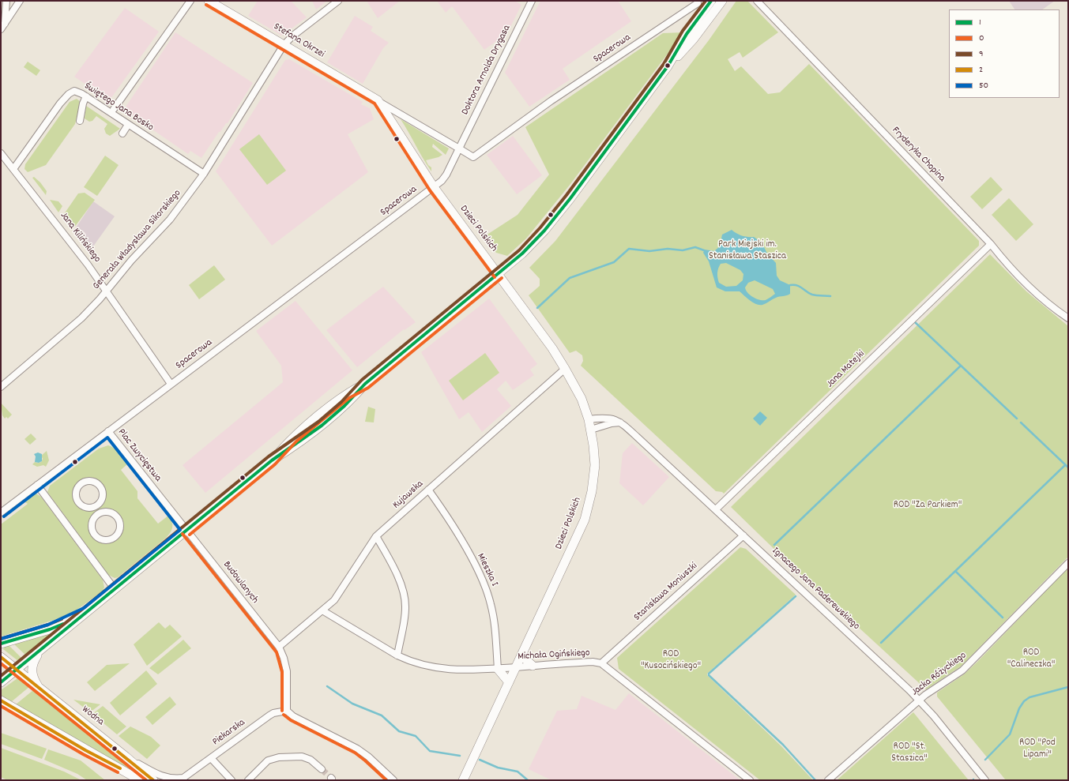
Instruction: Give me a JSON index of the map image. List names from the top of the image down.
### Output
{
  "streets": {
    "street": [
      "Stefana Okrzei",
      "Spacerowa",
      "Doktora Arnolda Drygasa",
      "Świętego Jana Bosko",
      "Fryderyka Chopina",
      "Dzieci Polskich",
      "Jana Kilińskiego",
      "Generała Władysława Sikorskiego",
      "Jana Matejki",
      "Plac Zwycięstwa",
      "Kujawska",
      "Mieszka I",
      "Budowlanych",
      "Ignacego Jana Paderewskiego",
      "Stanisława Moniuszki",
      "Michała Ogińskiego",
      "Jacka Różyckiego",
      "Wodna",
      "Piekarska"
    ]
  },
  "crossings": [
    ["Stefana Okrzei", "Spacerowa"],
    ["Stefana Okrzei", "Doktora Arnolda Drygasa"],
    ["Stefana Okrzei", "Dzieci Polskich"],
    ["Stefana Okrzei", "Generała Władysława Sikorskiego"],
    ["Spacerowa", "Doktora Arnolda Drygasa"],
    ["Spacerowa", "Dzieci Polskich"],
    ["Spacerowa", "Jana Kilińskiego"],
    ["Spacerowa", "Plac Zwycięstwa"],
    ["Świętego Jana Bosko", "Jana Kilińskiego"],
    ["Świętego Jana Bosko", "Generała Władysława Sikorskiego"],
    ["Fryderyka Chopina", "Jana Matejki"],
    ["Dzieci Polskich", "Kujawska"],
    ["Dzieci Polskich", "Ignacego Jana Paderewskiego"],
    ["Dzieci Polskich", "Michała Ogińskiego"],
    ["Jana Kilińskiego", "Generała Władysława Sikorskiego"],
    ["Jana Matejki", "Ignacego Jana Paderewskiego"],
    ["Plac Zwycięstwa", "Budowlanych"],
    ["Kujawska", "Mieszka I"],
    ["Kujawska", "Budowlanych"],
    ["Kujawska", "Michała Ogińskiego"],
    ["Mieszka I", "Michała Ogińskiego"],
    ["Ignacego Jana Paderewskiego", "Stanisława Moniuszki"],
    ["Ignacego Jana Paderewskiego", "Jacka Różyckiego"],
    ["Stanisława Moniuszki", "Michała Ogińskiego"],
    ["Wodna", "Piekarska"]
  ],
  "parks": [
    "Park Miejski im. Stanisława Staszica",
    "ROD \"Za Parkiem\"",
    "ROD \"Calineczka\"",
    "ROD \"Kusocińskiego\"",
    "ROD \"Pod Lipami\"",
    "ROD \"St. Staszica\""
  ],
  "lines": [
    "transit line 1",
    "transit line 9",
    "transit line 0",
    "transit line 50",
    "transit line 2"
  ],
  "legend": [
    "1",
    "0",
    "9",
    "2",
    "50"
  ]
}
